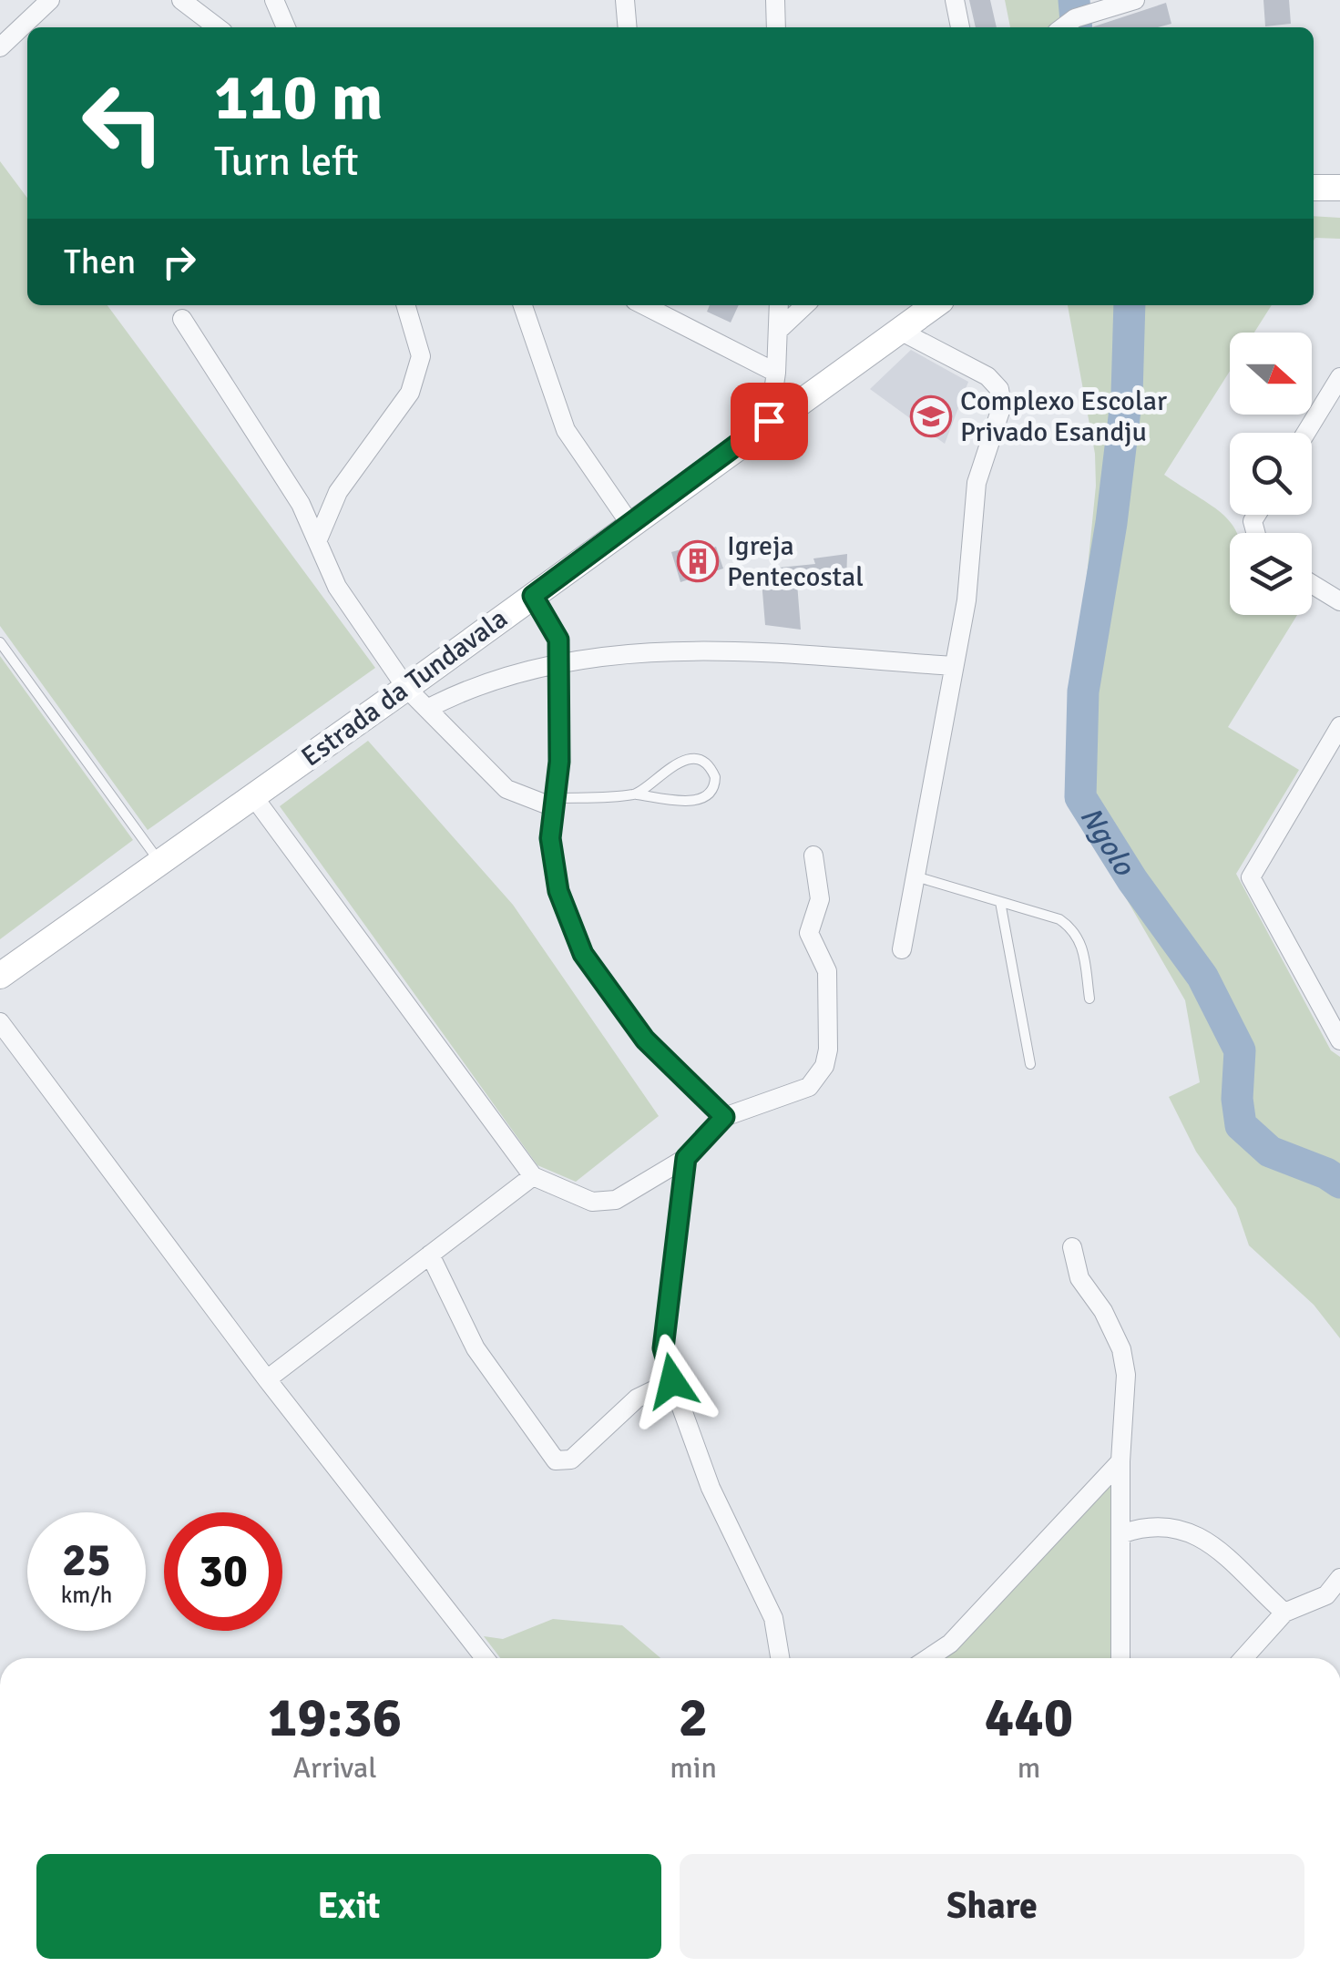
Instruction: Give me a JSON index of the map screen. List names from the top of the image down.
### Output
{
  "streets": {
    "main road": ["Estrada da Tundavala"]
  },
  "water": ["Ngolo"],
  "places": {
    "school or university": ["Complexo Escolar Privado Esandju"],
    "building": ["Igreja Pentecostal"]
  },
  "north": "right",
  "page": {
    "turn": ["110 m", "Turn left"],
    "then": "Then",
    "speed": "25 km/h",
    "limit": "30",
    "eta": [
      "19:36",
      "Arrival",
      "2",
      "min",
      "440",
      "m"
    ],
    "buttons": ["Exit", "Share"]
  }
}
